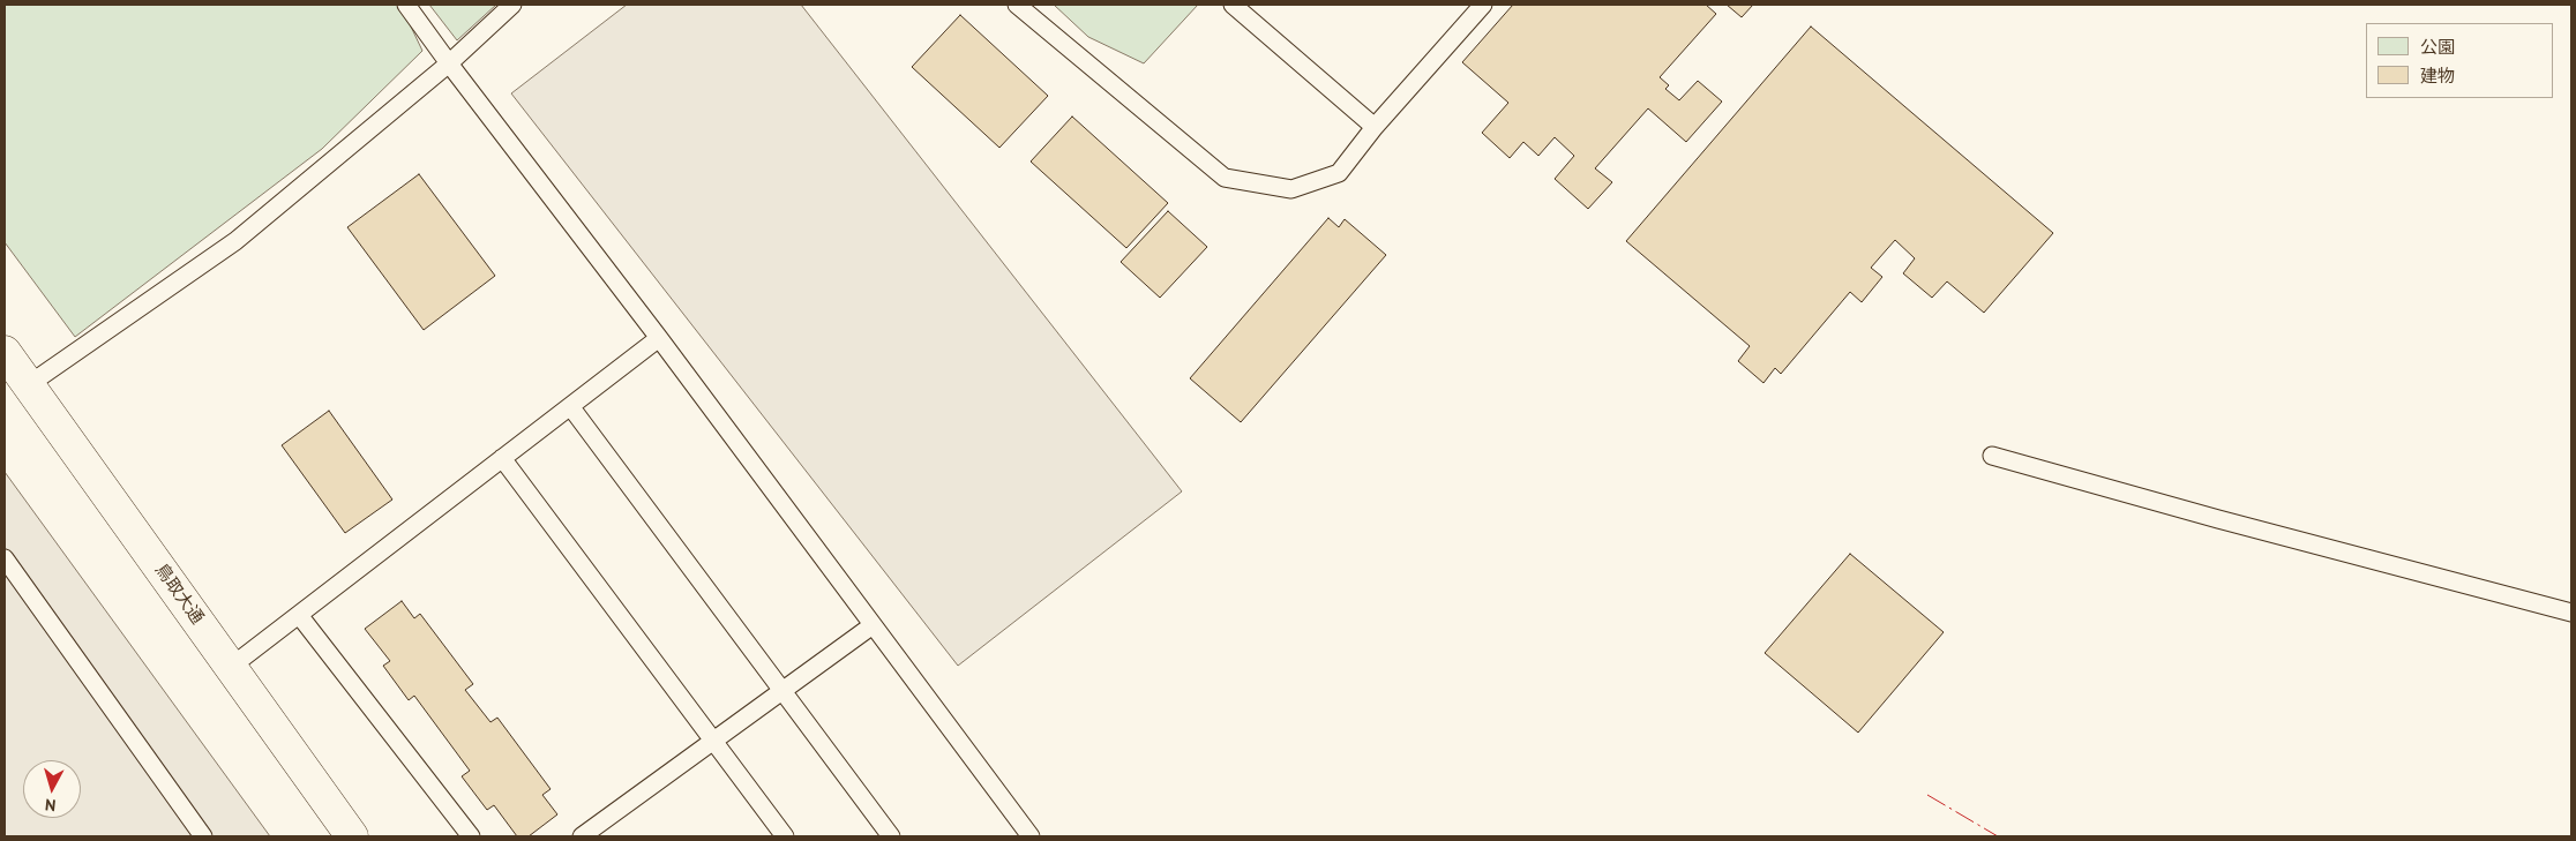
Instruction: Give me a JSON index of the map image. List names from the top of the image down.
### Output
{
  "streets": {
    "highway": ["鳥取大通"]
  },
  "legend": ["公園", "建物"],
  "north": "bottom"
}
